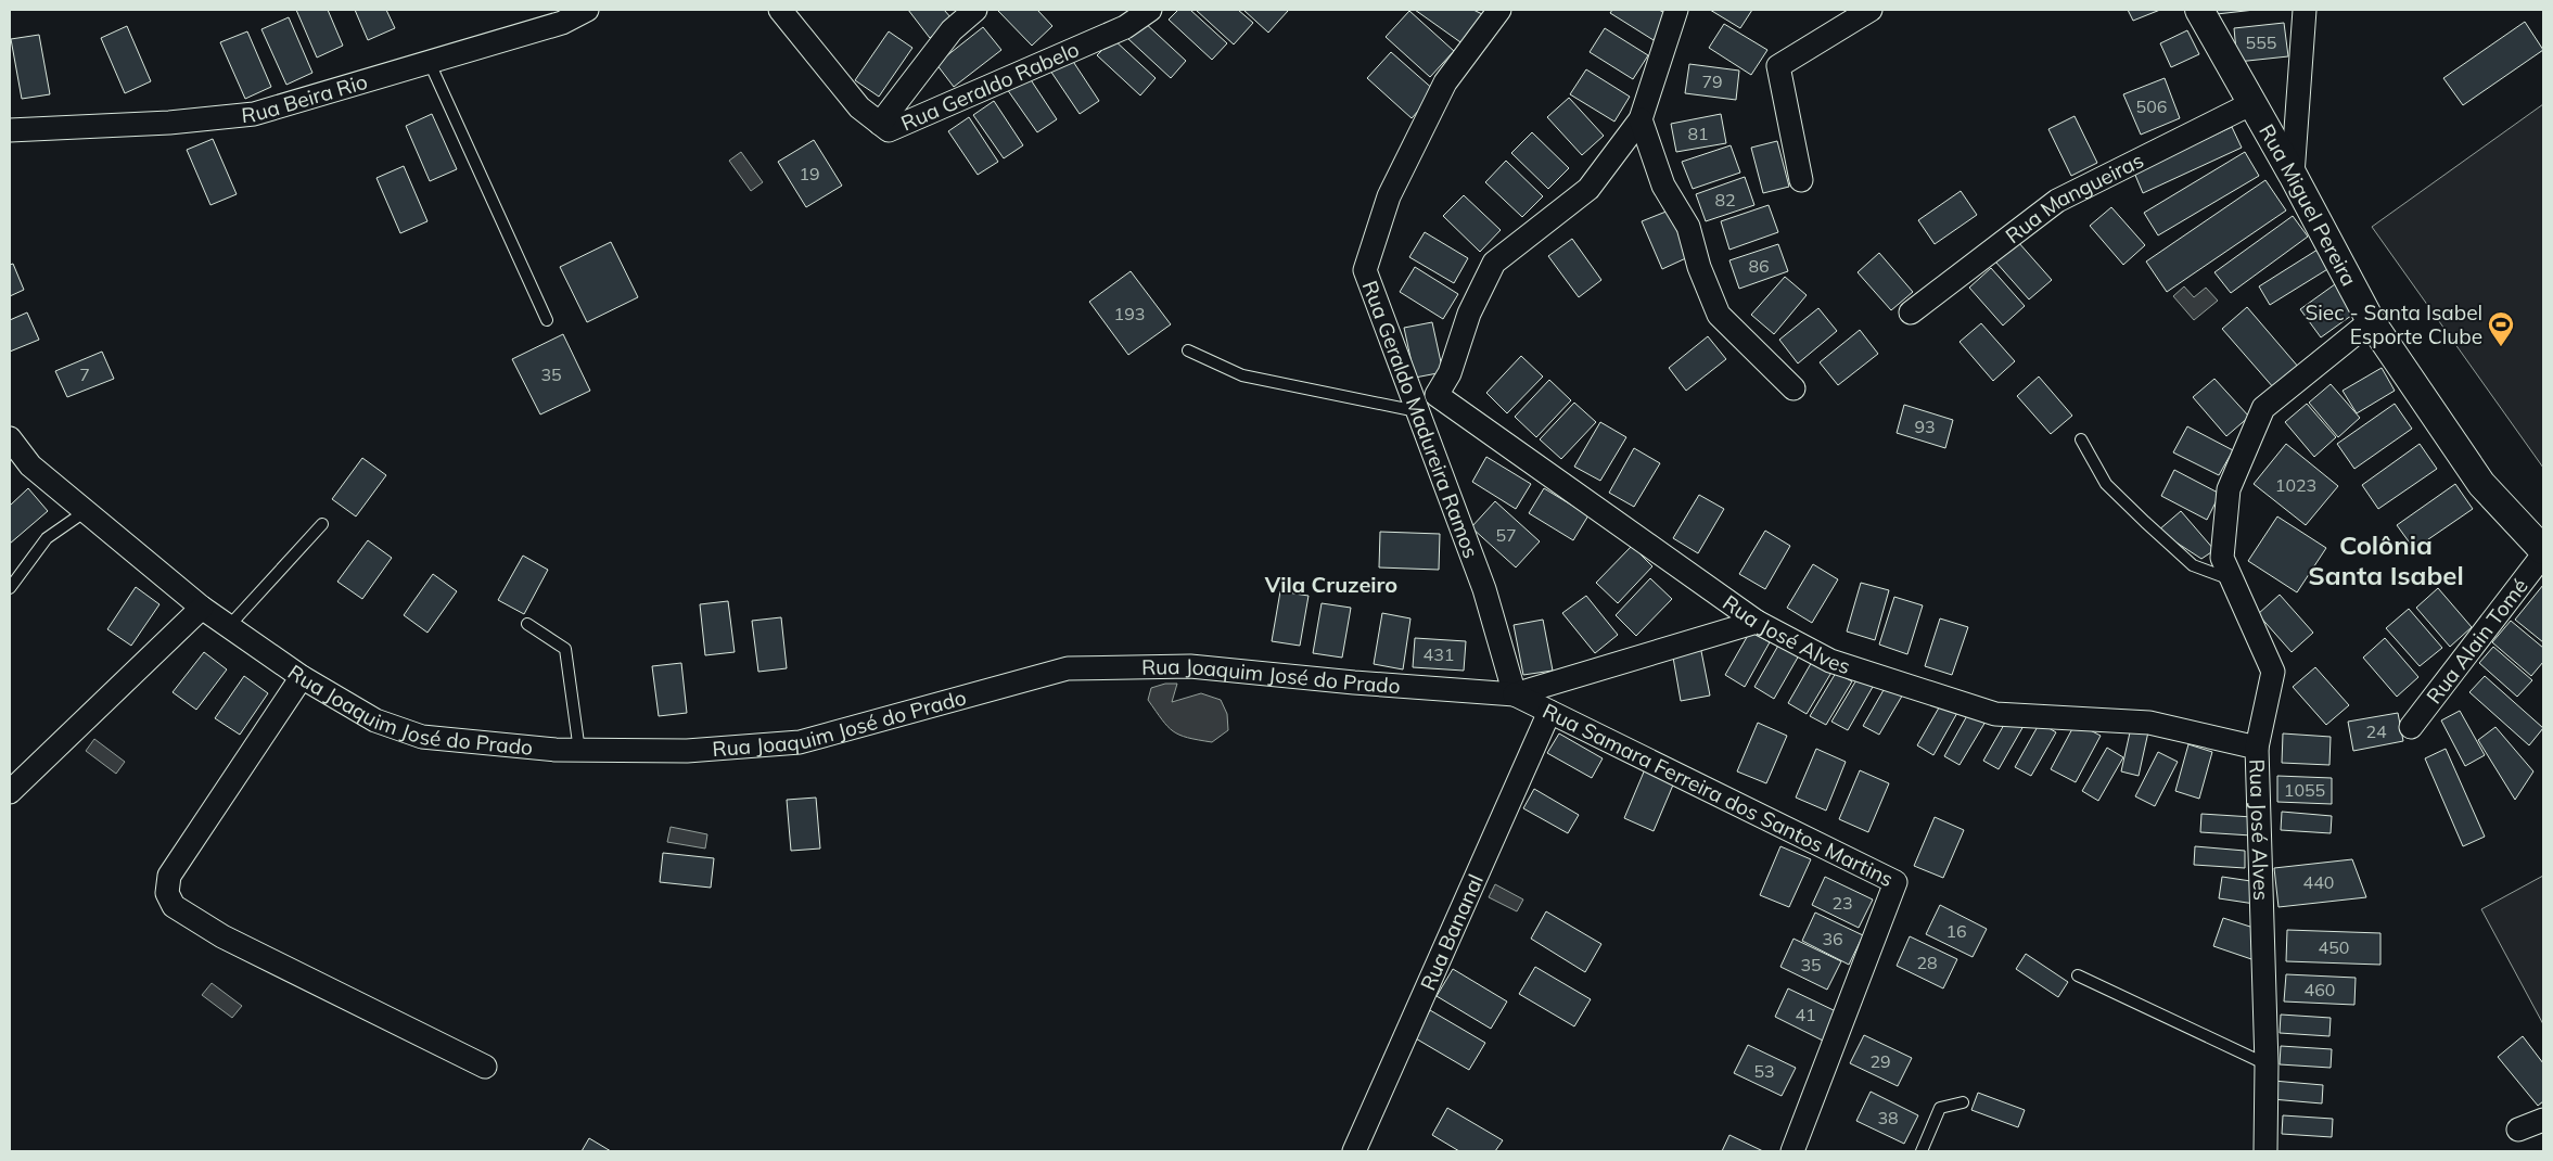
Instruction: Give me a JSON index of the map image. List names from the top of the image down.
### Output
{
  "streets": {
    "street": [
      "Rua Geraldo Rabelo",
      "Rua Beira Rio",
      "Rua Mangueiras",
      "Rua Miguel Pereira",
      "Rua Geraldo Madureira Ramos",
      "Rua José Alves",
      "Rua Alain Tomé",
      "Rua Joaquim José do Prado",
      "Rua Samara Ferreira dos Santos Martins",
      "Rua Bananal"
    ]
  },
  "crossings": [
    ["Rua Mangueiras", "Rua Miguel Pereira"],
    ["Rua Geraldo Madureira Ramos", "Rua Joaquim José do Prado"],
    ["Rua Geraldo Madureira Ramos", "Rua Samara Ferreira dos Santos Martins"],
    ["Rua José Alves", "Rua Joaquim José do Prado"],
    ["Rua Joaquim José do Prado", "Rua Samara Ferreira dos Santos Martins"],
    ["Rua Samara Ferreira dos Santos Martins", "Rua Bananal"]
  ],
  "districts": ["Colônia Santa Isabel", "Vila Cruzeiro"],
  "places": {
    "sports": ["Siec - Santa Isabel Esporte Clube"]
  },
  "house_numbers": [
    "555",
    "79",
    "506",
    "81",
    "19",
    "82",
    "86",
    "193",
    "7",
    "35",
    "93",
    "1023",
    "57",
    "431",
    "24",
    "1055",
    "440",
    "23",
    "16",
    "36",
    "450",
    "28",
    "35",
    "460",
    "41",
    "29",
    "53",
    "38"
  ]
}
